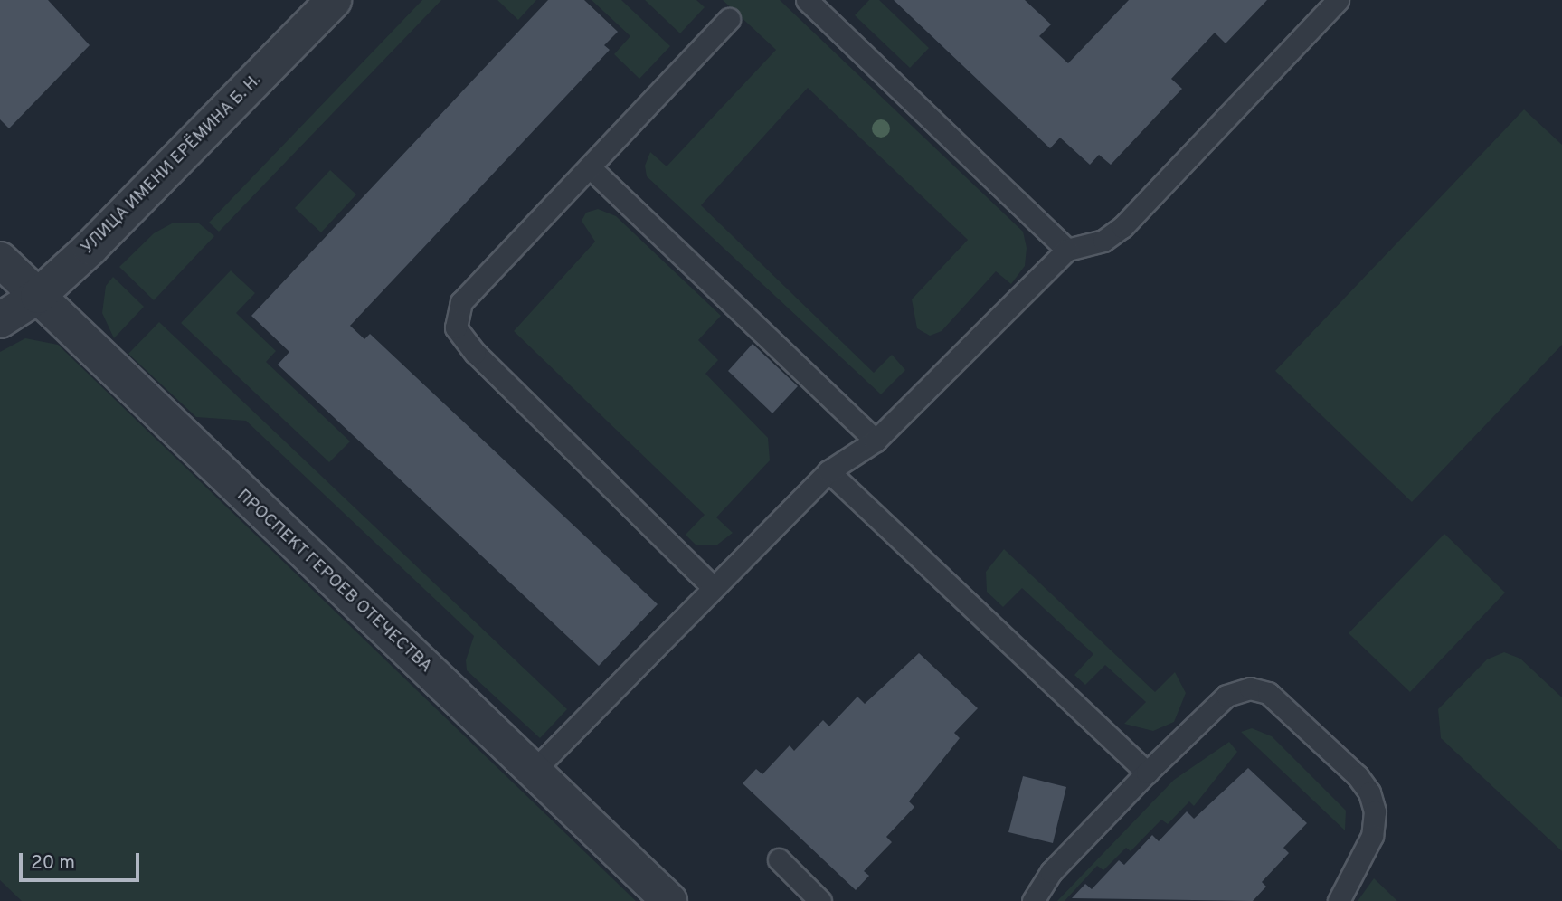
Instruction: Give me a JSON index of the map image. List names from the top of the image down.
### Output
{
  "streets": {
    "street": ["УЛИЦА ИМЕНИ ЕРЁМИНА Б. Н.", "ПРОСПЕКТ ГЕРОЕВ ОТЕЧЕСТВА"]
  },
  "crossings": [
    ["УЛИЦА ИМЕНИ ЕРЁМИНА Б. Н.", "ПРОСПЕКТ ГЕРОЕВ ОТЕЧЕСТВА"]
  ],
  "scale_bar": "20 m"
}
